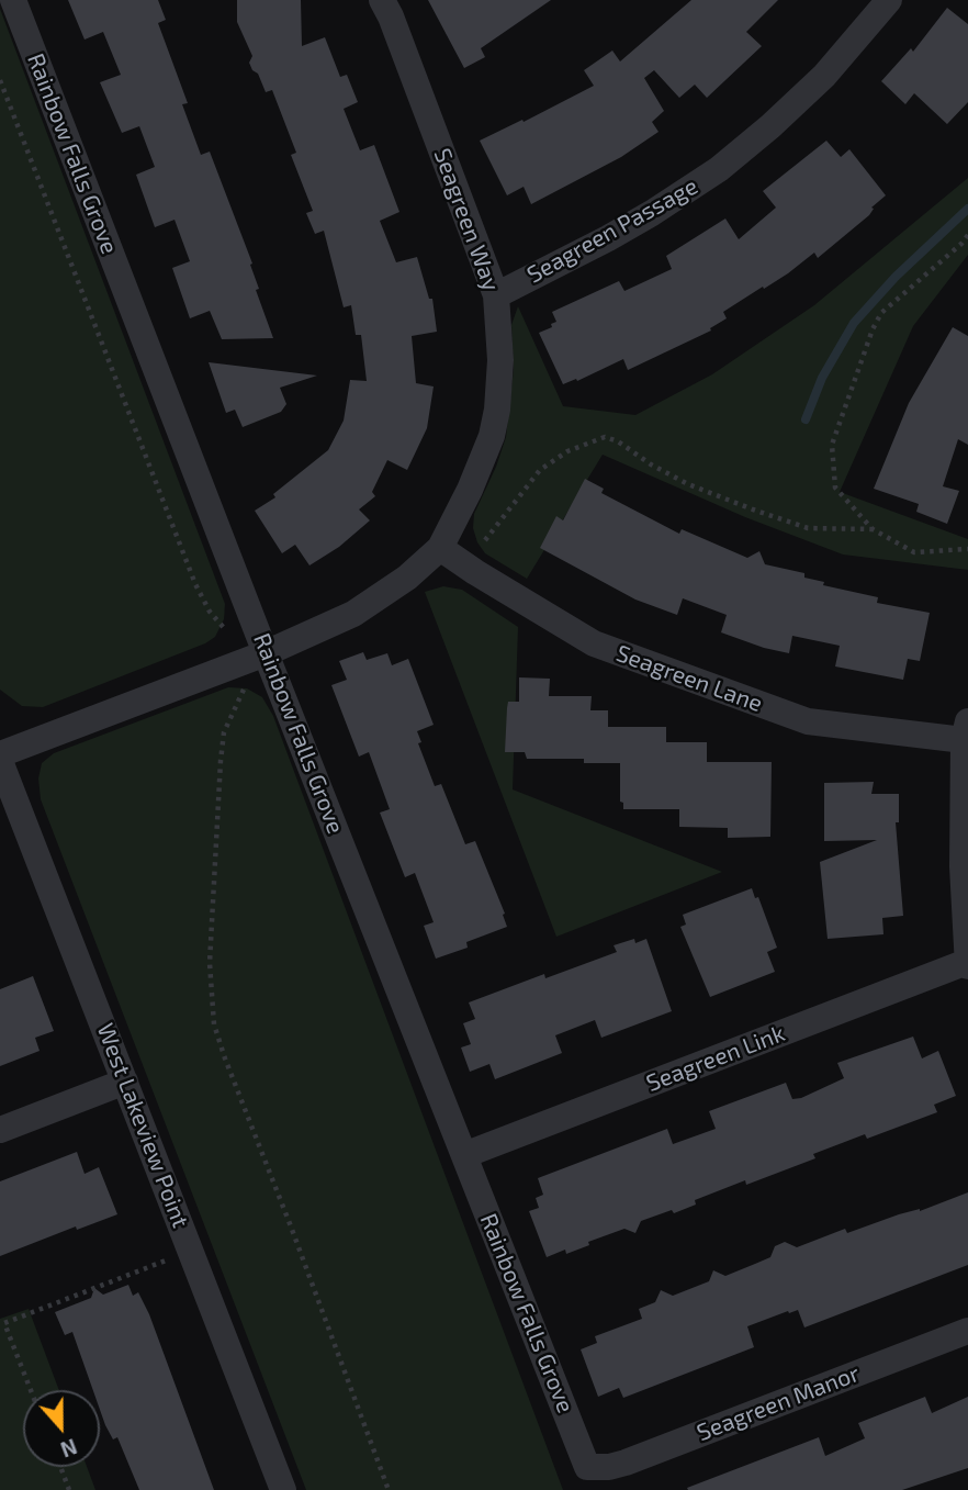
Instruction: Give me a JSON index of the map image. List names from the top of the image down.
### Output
{
  "streets": {
    "street": [
      "Rainbow Falls Grove",
      "Seagreen Way",
      "Seagreen Passage",
      "Seagreen Lane",
      "Seagreen Link",
      "West Lakeview Point",
      "Seagreen Manor"
    ]
  },
  "crossings": [
    ["Rainbow Falls Grove", "Seagreen Way"],
    ["Rainbow Falls Grove", "Seagreen Link"],
    ["Rainbow Falls Grove", "Seagreen Manor"],
    ["Seagreen Way", "Seagreen Passage"],
    ["Seagreen Way", "Seagreen Lane"]
  ],
  "north": "bottom"
}
